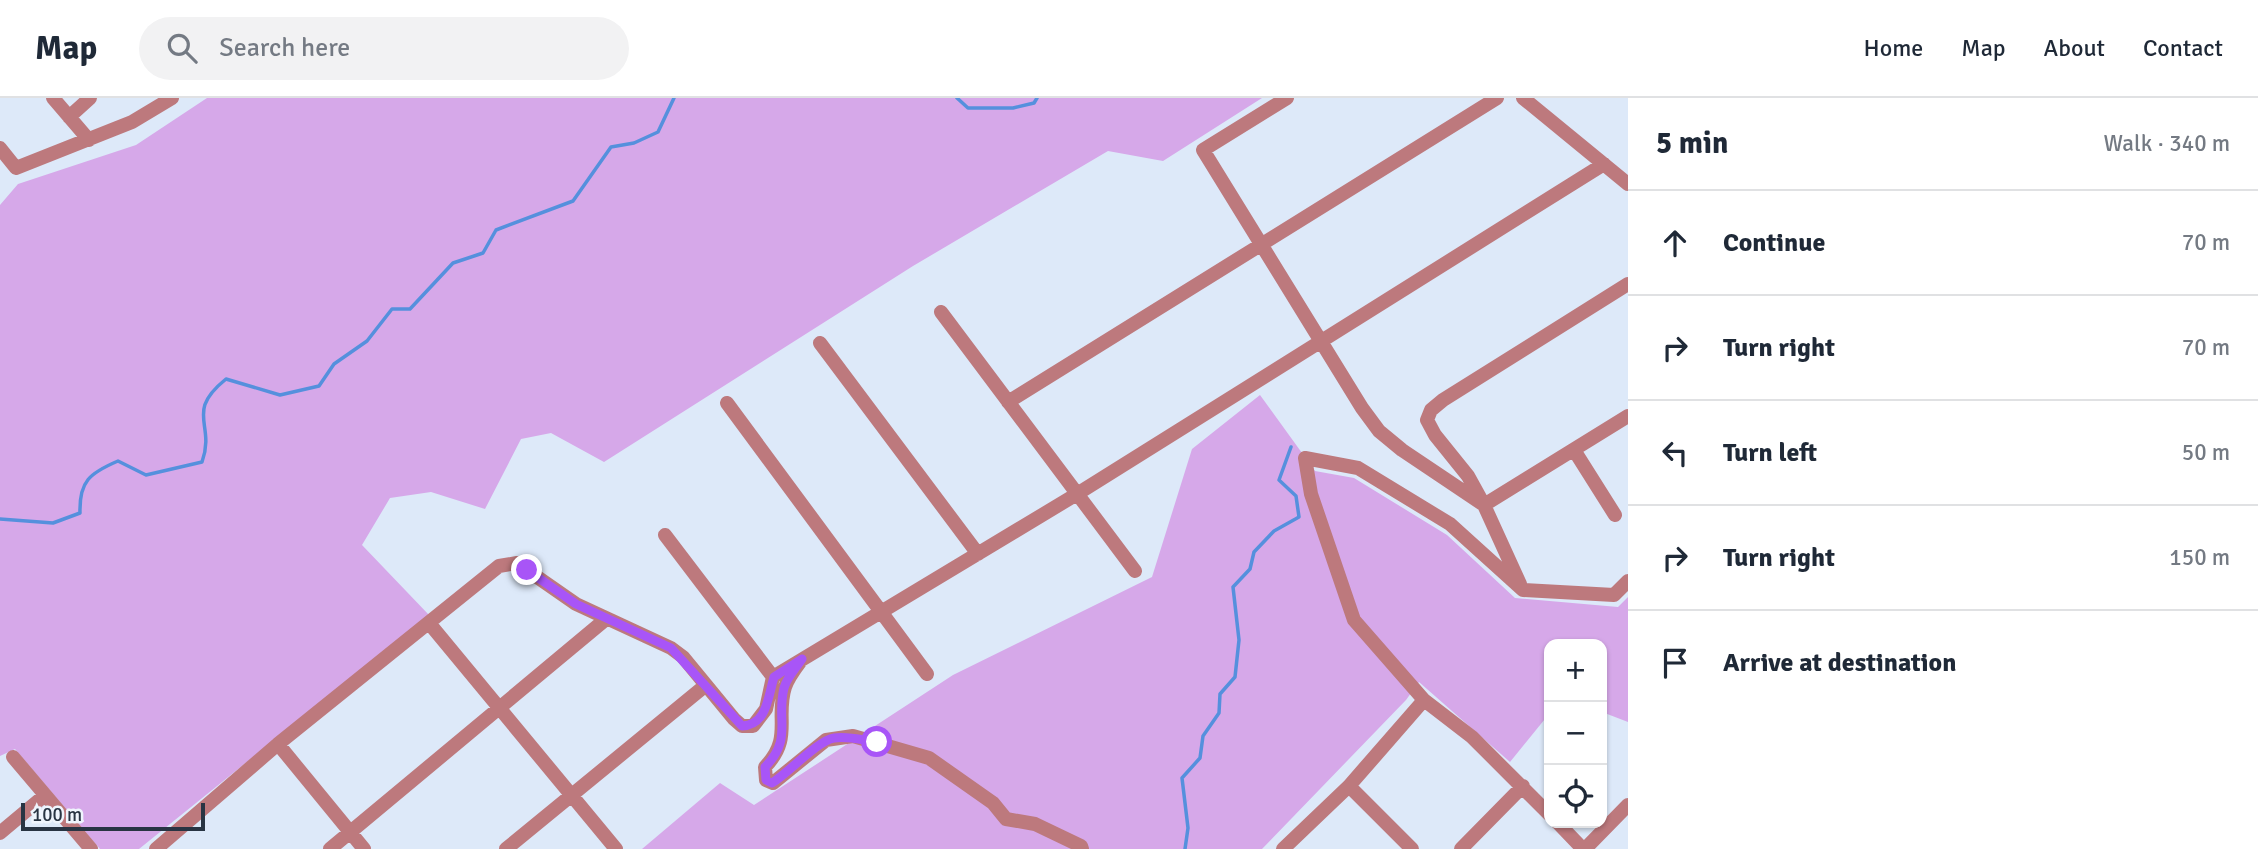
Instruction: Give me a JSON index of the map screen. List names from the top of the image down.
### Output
{
  "scale_bar": "100 m",
  "page": {
    "header": "Map",
    "search": "Search here",
    "nav": [
      "Home",
      "Map",
      "About",
      "Contact"
    ],
    "heading": ["5 min", "Walk · 340 m"],
    "list": [
      ["Continue", "70 m"],
      ["Turn right", "70 m"],
      ["Turn left", "50 m"],
      ["Turn right", "150 m"],
      "Arrive at destination"
    ],
    "map_buttons": ["+", "−"],
    "scale": "100 m"
  }
}
